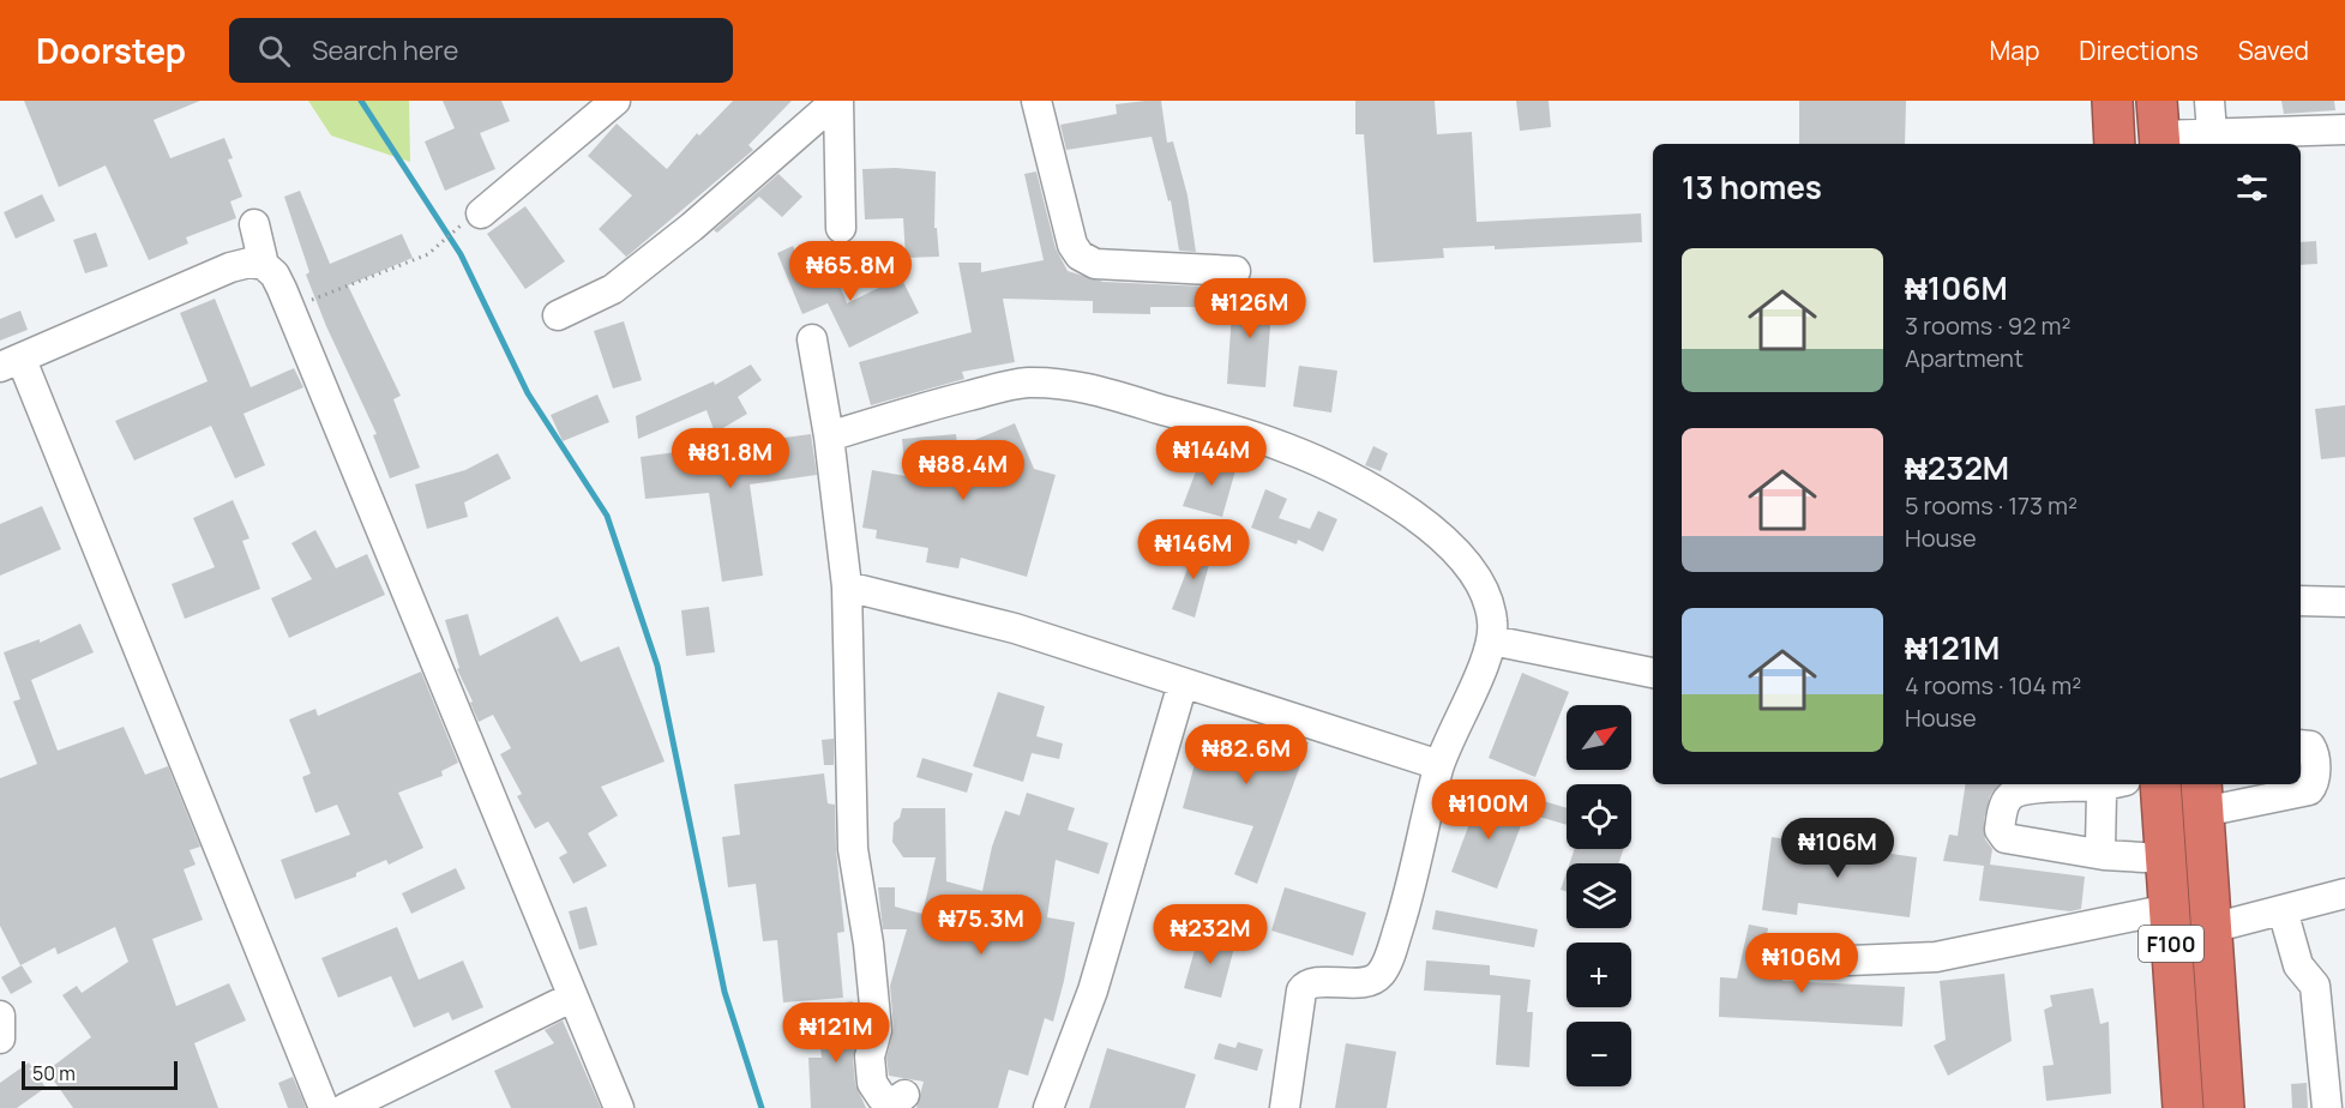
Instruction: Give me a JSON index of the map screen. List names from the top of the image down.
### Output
{
  "streets": {
    "highway": ["F100"]
  },
  "scale_bar": "50 m",
  "north": "top right",
  "page": {
    "header": "Doorstep",
    "search": "Search here",
    "nav": ["Map", "Directions", "Saved"],
    "heading": "13 homes",
    "list": [
      {
        "name": "₦106M",
        "note": "3 rooms · 92 m² · Apartment"
      },
      {
        "name": "₦232M",
        "note": "5 rooms · 173 m² · House"
      },
      {
        "name": "₦121M",
        "note": "4 rooms · 104 m² · House"
      }
    ],
    "price": [
      "₦65.8M",
      "₦126M",
      "₦144M",
      "₦81.8M",
      "₦88.4M",
      "₦146M",
      "₦82.6M",
      "₦100M",
      "₦106M",
      "₦75.3M",
      "₦232M",
      "₦106M",
      "₦121M"
    ],
    "map_buttons": ["+", "−"],
    "scale": "50 m"
  }
}
